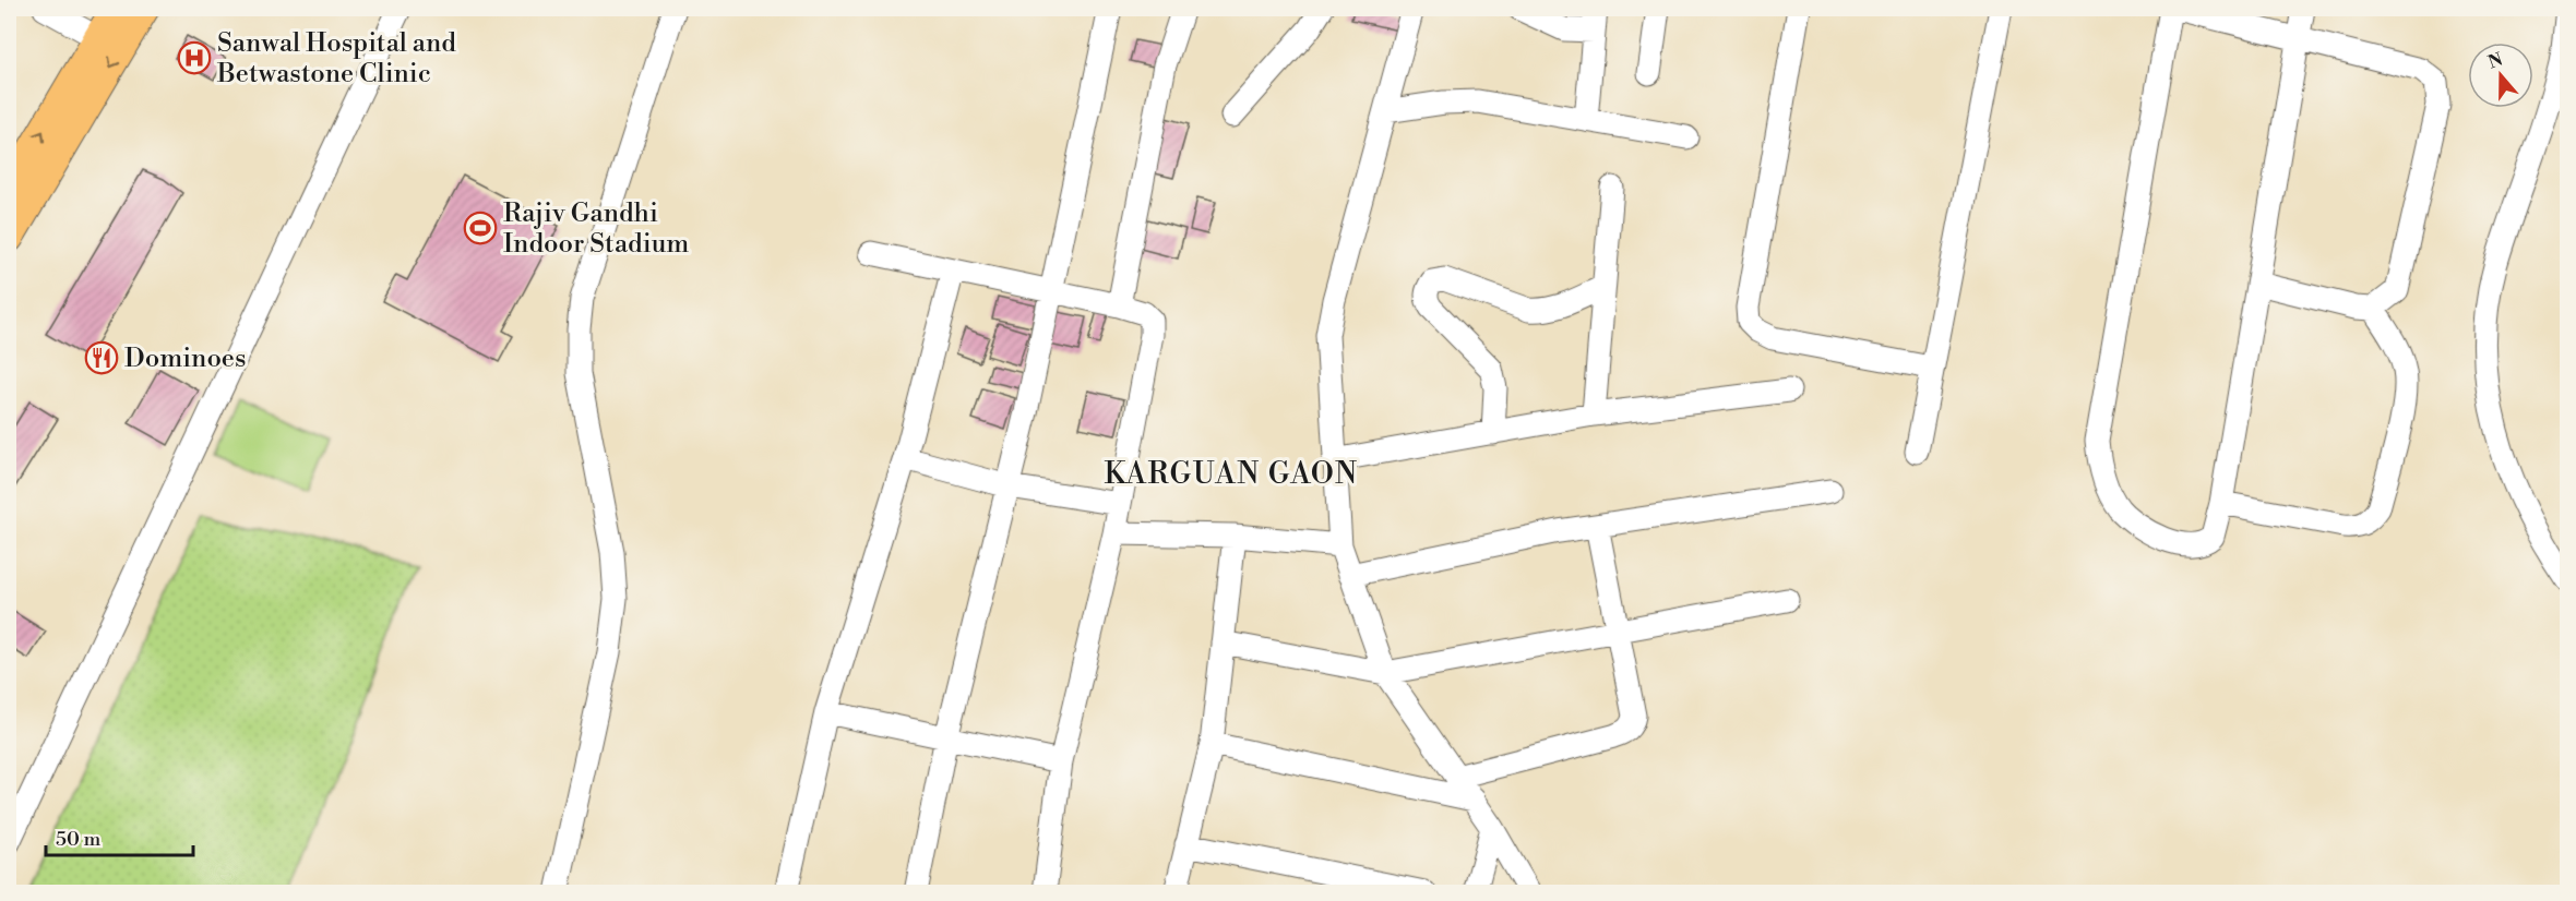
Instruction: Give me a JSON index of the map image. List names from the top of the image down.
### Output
{
  "districts": ["KARGUAN GAON"],
  "places": {
    "hospital": ["Sanwal Hospital and Betwastone Clinic"],
    "sports": ["Rajiv Gandhi Indoor Stadium"],
    "restaurant": ["Dominoes"]
  },
  "scale_bar": "50 m",
  "north": "top"
}
